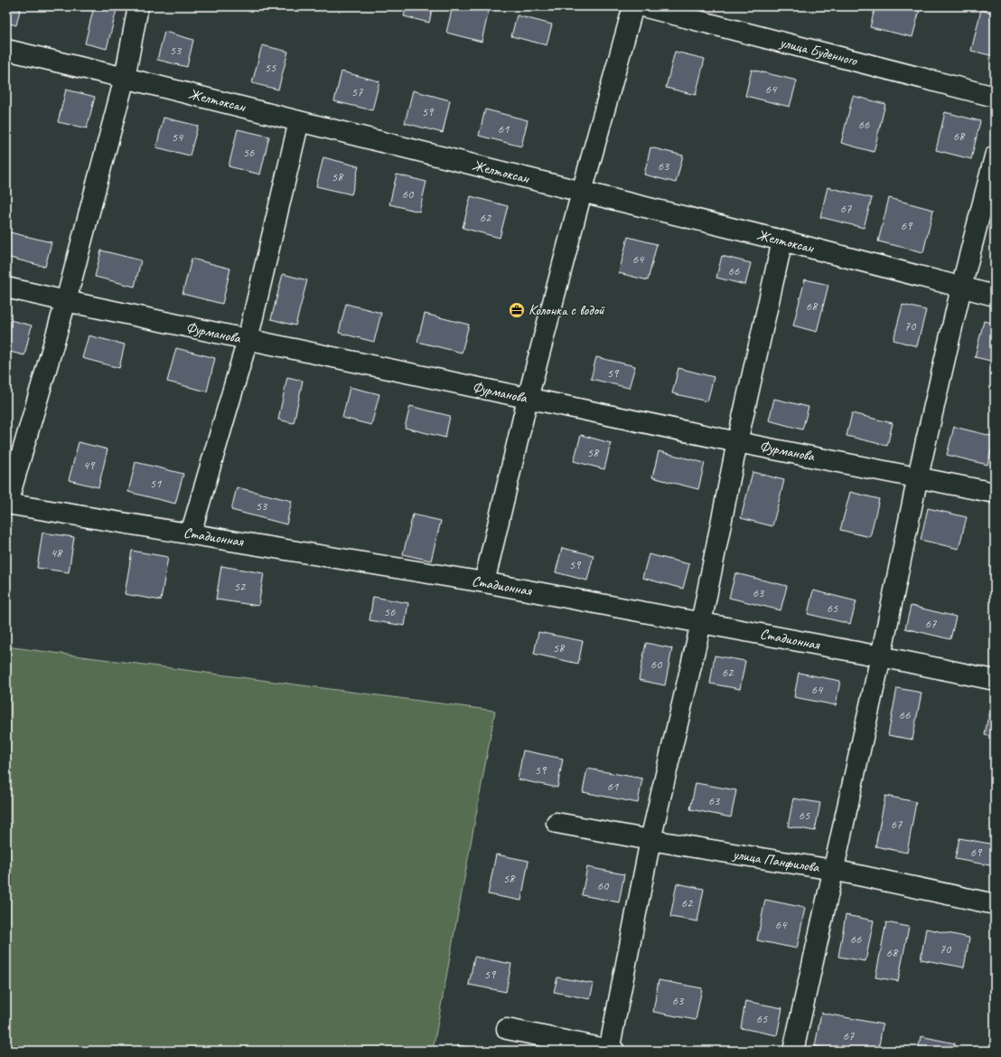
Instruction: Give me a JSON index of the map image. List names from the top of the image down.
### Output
{
  "streets": {
    "street": [
      "улица Буденного",
      "Желтоксан",
      "Фурманова",
      "Стадионная",
      "улица Панфилова"
    ]
  },
  "places": {
    "office": ["Колонка с водой"]
  },
  "house_numbers": [
    "53",
    "55",
    "64",
    "57",
    "59",
    "66",
    "61",
    "68",
    "54",
    "56",
    "63",
    "58",
    "60",
    "67",
    "62",
    "69",
    "64",
    "66",
    "68",
    "70",
    "59",
    "58",
    "49",
    "51",
    "53",
    "48",
    "59",
    "52",
    "63",
    "65",
    "56",
    "67",
    "58",
    "60",
    "62",
    "64",
    "66",
    "59",
    "61",
    "63",
    "65",
    "67",
    "69",
    "58",
    "60",
    "62",
    "64",
    "66",
    "70",
    "68",
    "59",
    "63",
    "65",
    "67"
  ]
}
